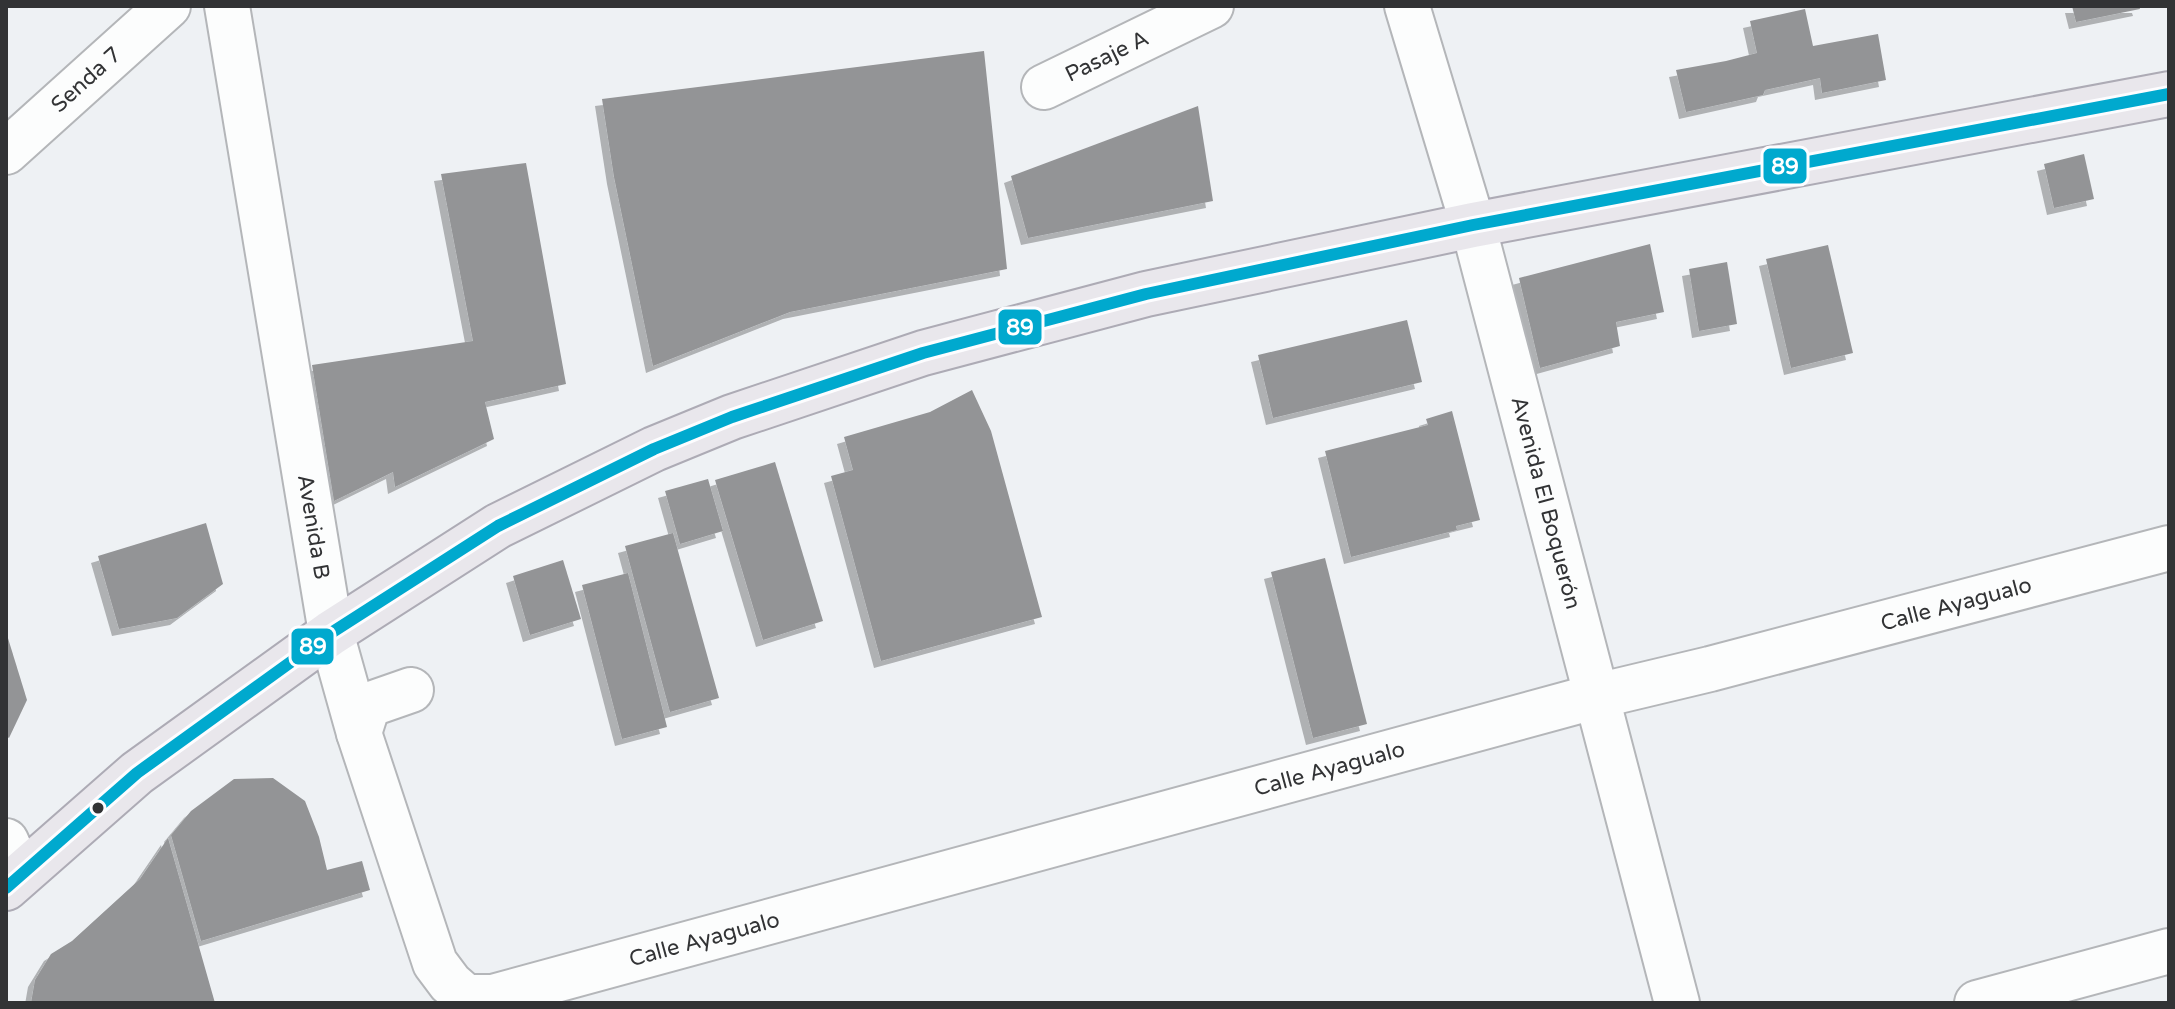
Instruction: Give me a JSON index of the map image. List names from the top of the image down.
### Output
{
  "streets": {
    "street": [
      "Pasaje A",
      "Senda 7",
      "Avenida El Boquerón",
      "Avenida B",
      "Calle Ayagualo"
    ]
  },
  "crossings": [
    ["Avenida El Boquerón", "Calle Ayagualo"],
    ["Avenida B", "Calle Ayagualo"]
  ],
  "lines": ["transit line 89"]
}
